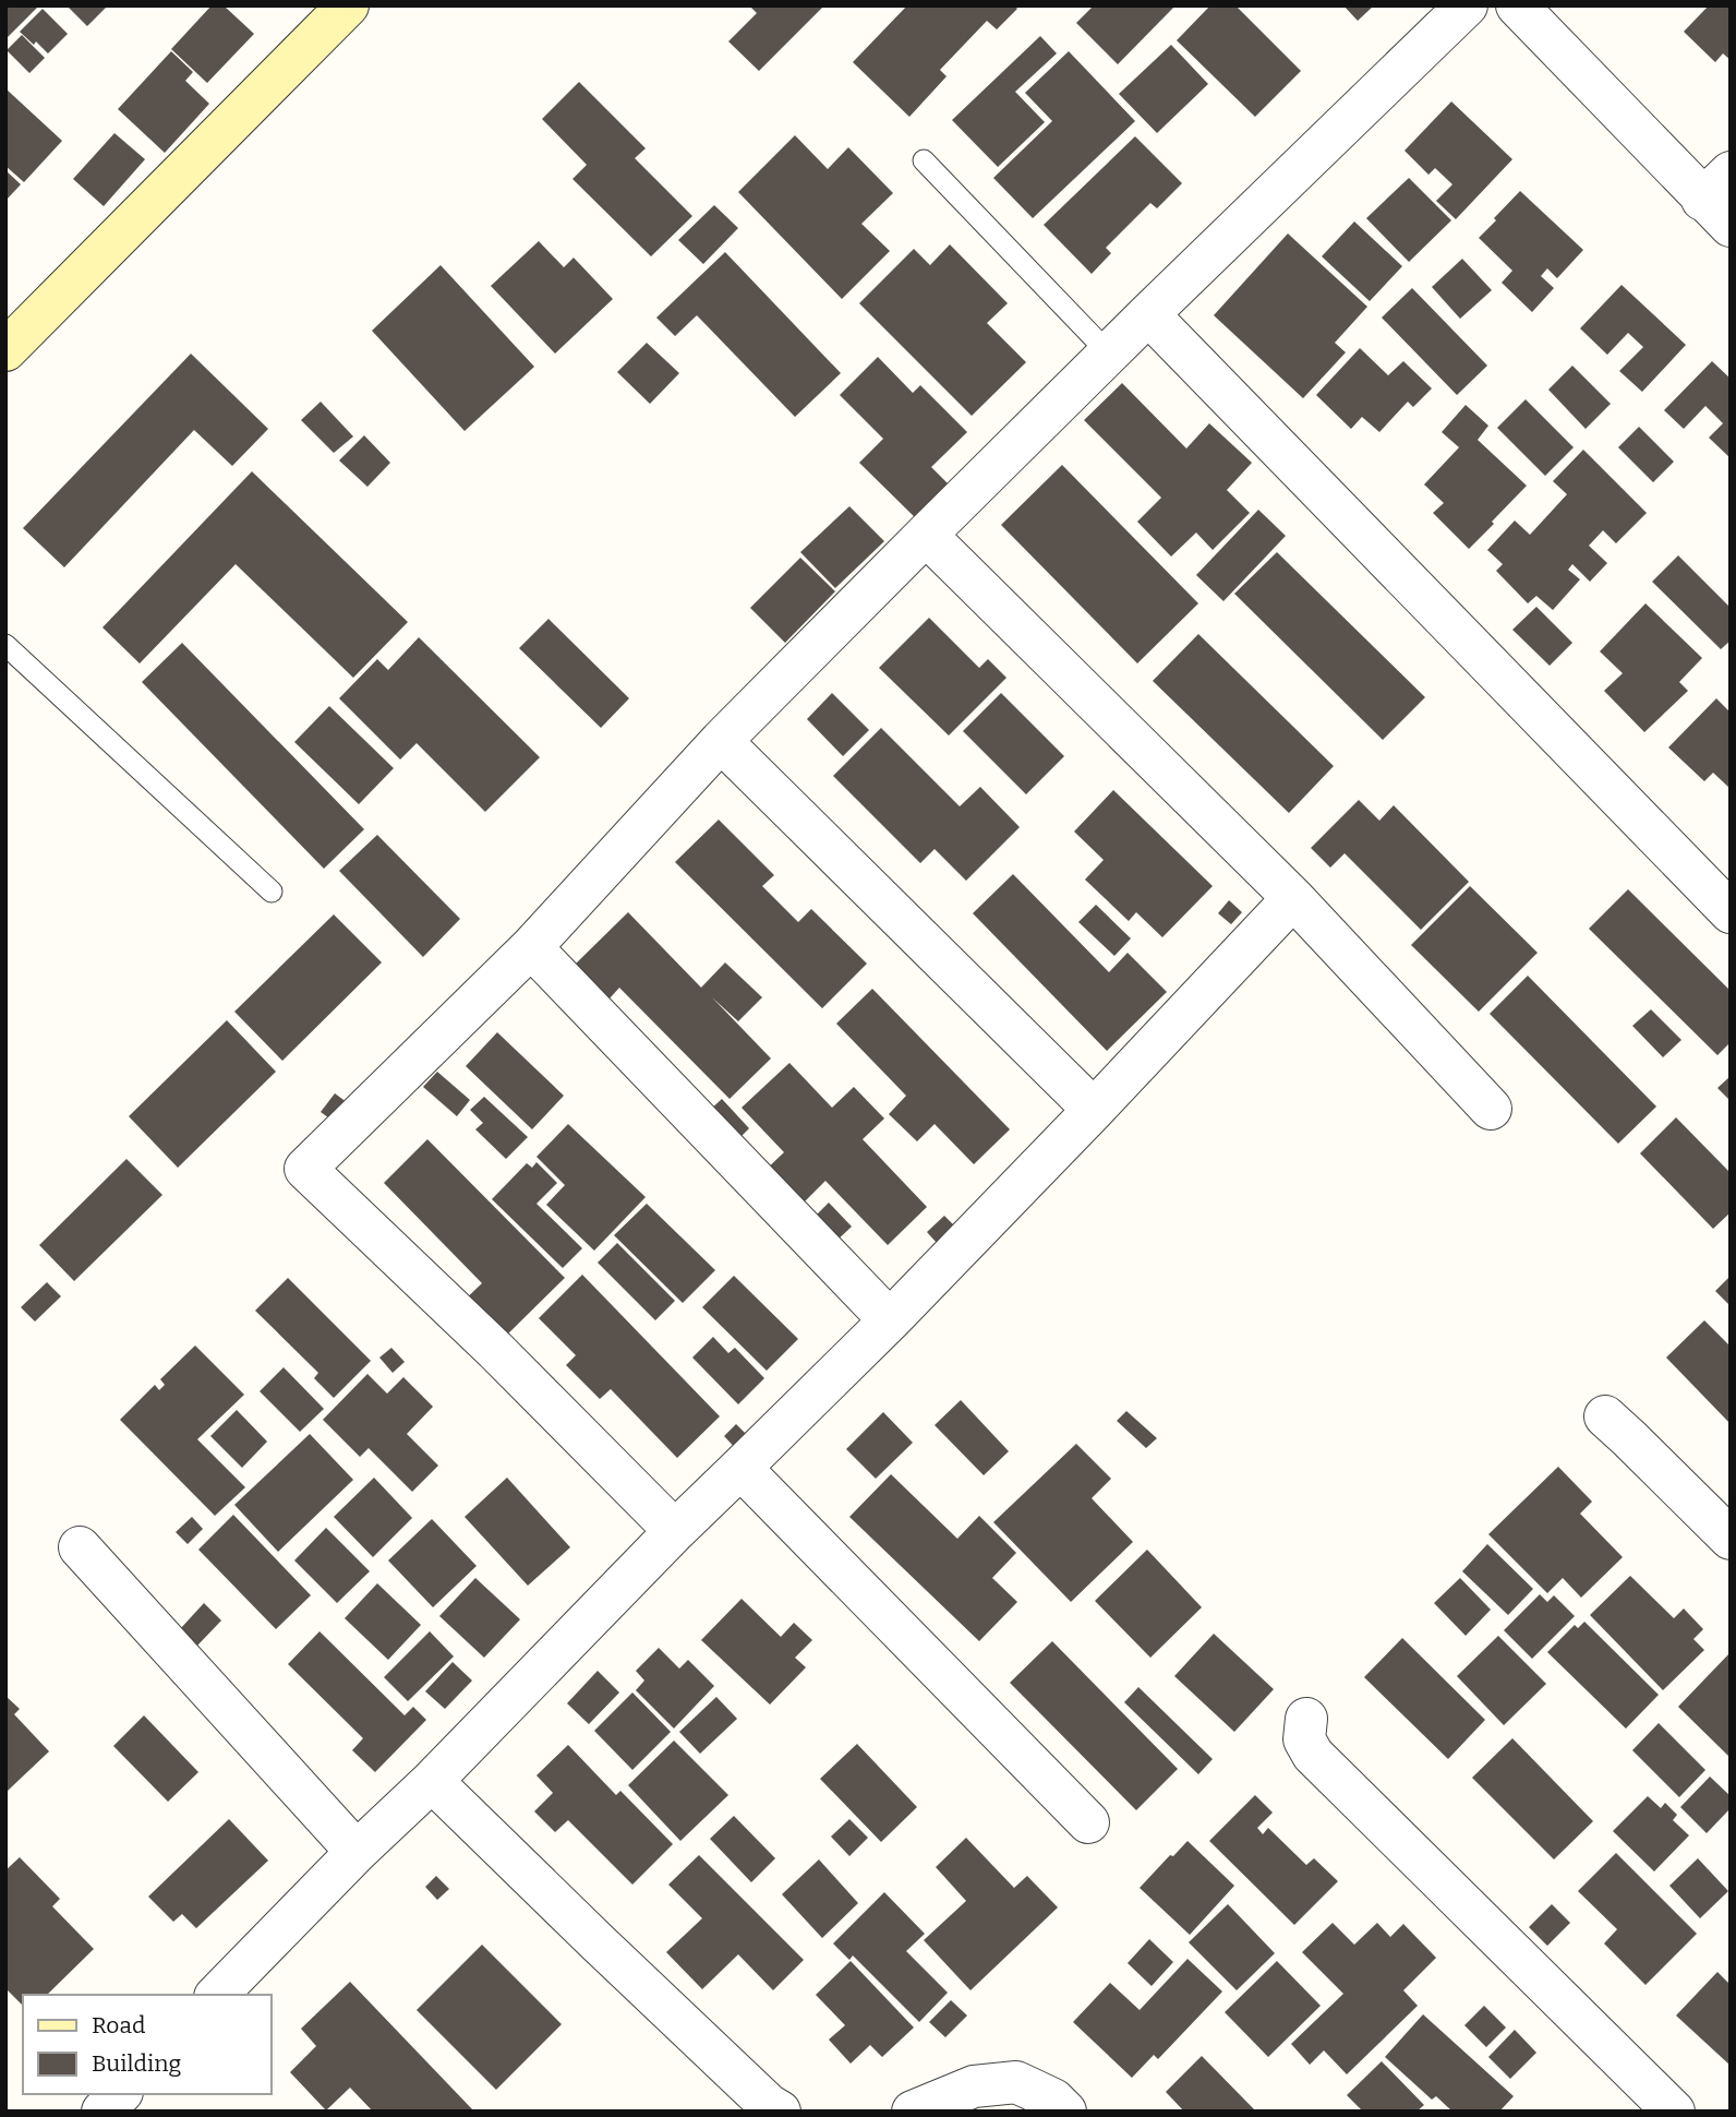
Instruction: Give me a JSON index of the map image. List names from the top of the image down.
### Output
{
  "legend": ["Road", "Building"]
}
